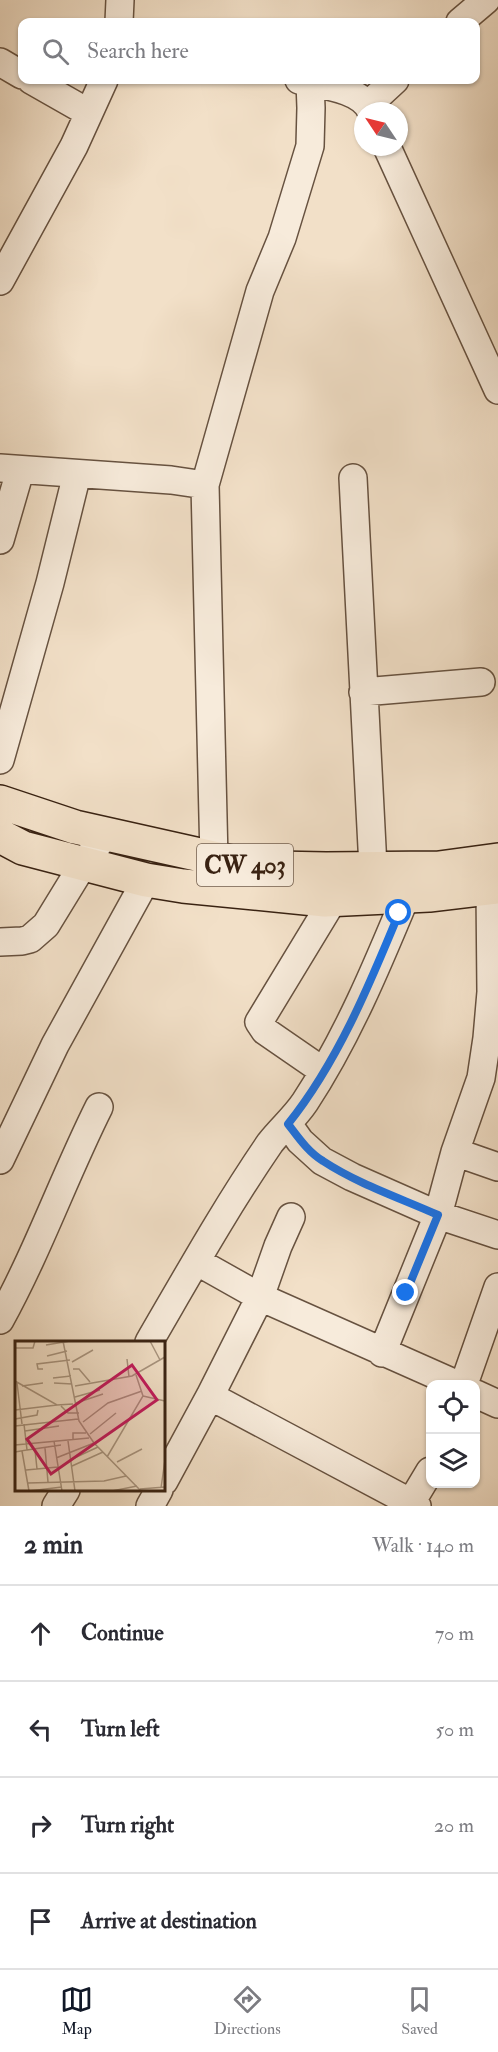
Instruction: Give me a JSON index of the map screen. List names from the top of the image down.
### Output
{
  "streets": {
    "main road": ["CW 403"]
  },
  "north": "top left",
  "page": {
    "search": "Search here",
    "heading": ["2 min", "Walk · 140 m"],
    "list": [
      ["Continue", "70 m"],
      ["Turn left", "50 m"],
      ["Turn right", "20 m"],
      "Arrive at destination"
    ],
    "nav": ["Map", "Directions", "Saved"]
  }
}
